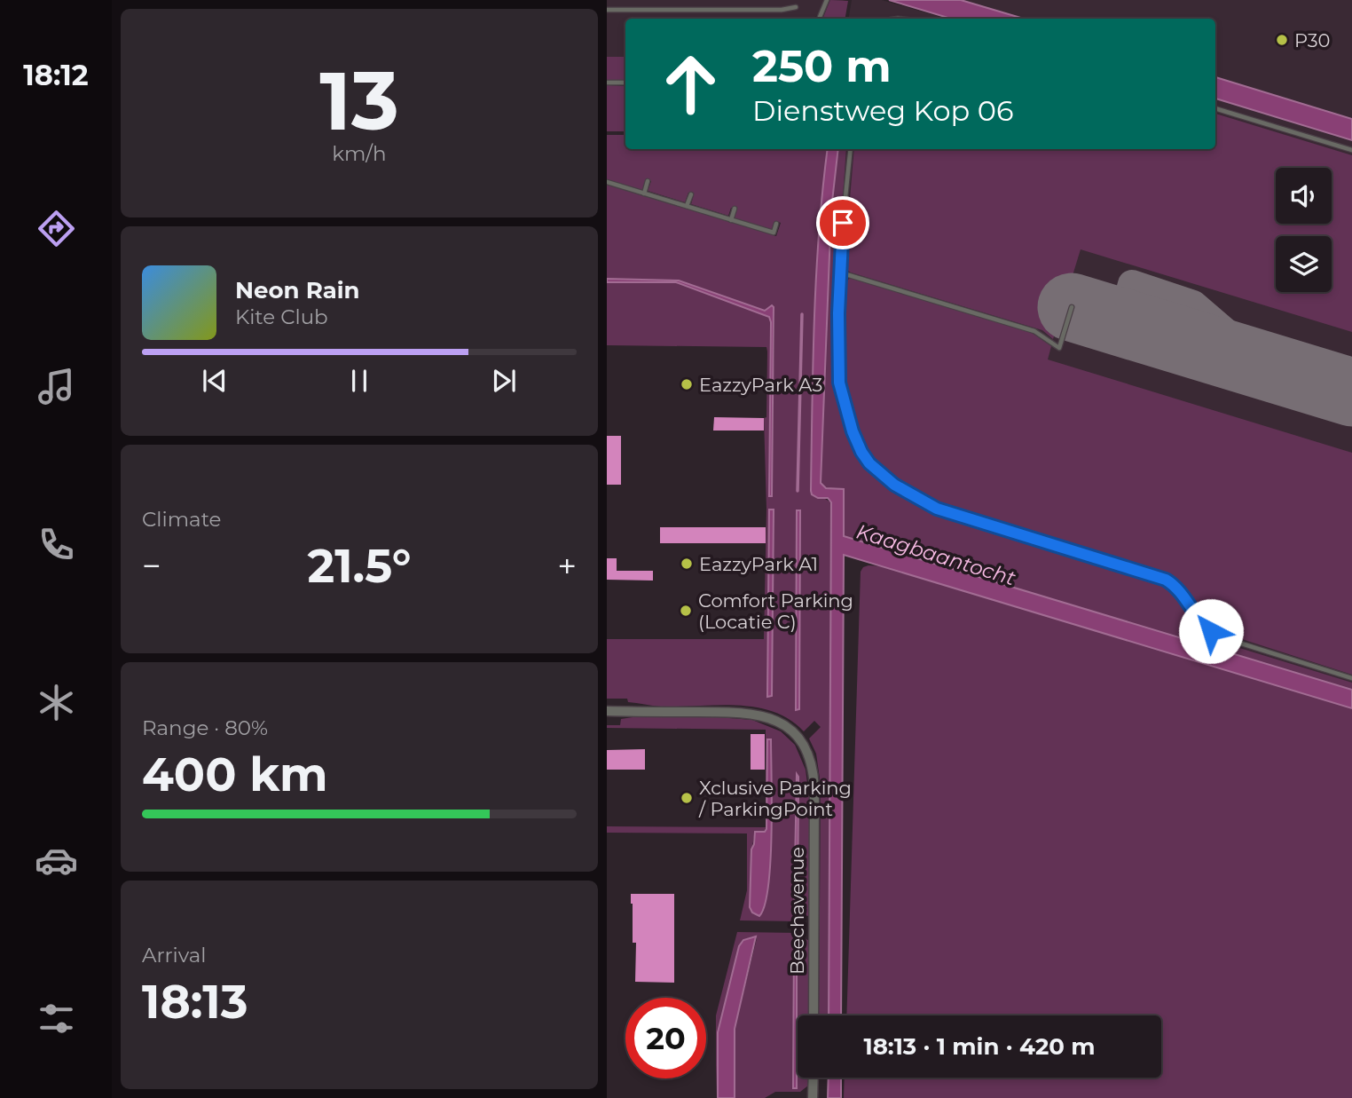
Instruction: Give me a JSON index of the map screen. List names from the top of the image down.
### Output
{
  "streets": {
    "street": ["Beechavenue"]
  },
  "water": ["Kaagbaantocht"],
  "places": [
    "P30",
    "EazzyPark A3",
    "EazzyPark A1",
    "Comfort Parking (Locatie C)",
    "Xclusive Parking / ParkingPoint"
  ],
  "page": {
    "tabs": "18:12",
    "tile": [
      ["13", "km/h"],
      "Climate",
      ["Range · 80%", "400 km"],
      ["Arrival", "18:13"]
    ],
    "turn": ["250 m", "Dienstweg Kop 06"],
    "song": ["Neon Rain", "Kite Club"],
    "heat": ["−", "21.5°", "+"],
    "limit": "20",
    "trip": "18:13 · 1 min · 420 m"
  }
}
